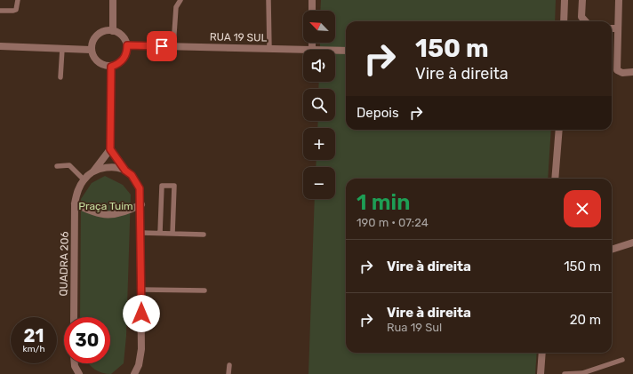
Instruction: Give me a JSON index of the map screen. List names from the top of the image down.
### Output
{
  "streets": {
    "street": ["RUA 19 SUL", "QUADRA 206"]
  },
  "parks": ["Praça Tuim"],
  "north": "top left",
  "page": {
    "map_buttons": ["+", "−"],
    "turn": ["150 m", "Vire à direita"],
    "then": "Depois",
    "heading": ["1 min", "190 m · 07:24"],
    "list": [
      {
        "name": "Vire à direita",
        "value": "150 m"
      },
      {
        "name": "Vire à direita",
        "note": "Rua 19 Sul",
        "value": "20 m"
      }
    ],
    "speed": "21 km/h",
    "limit": "30"
  }
}
